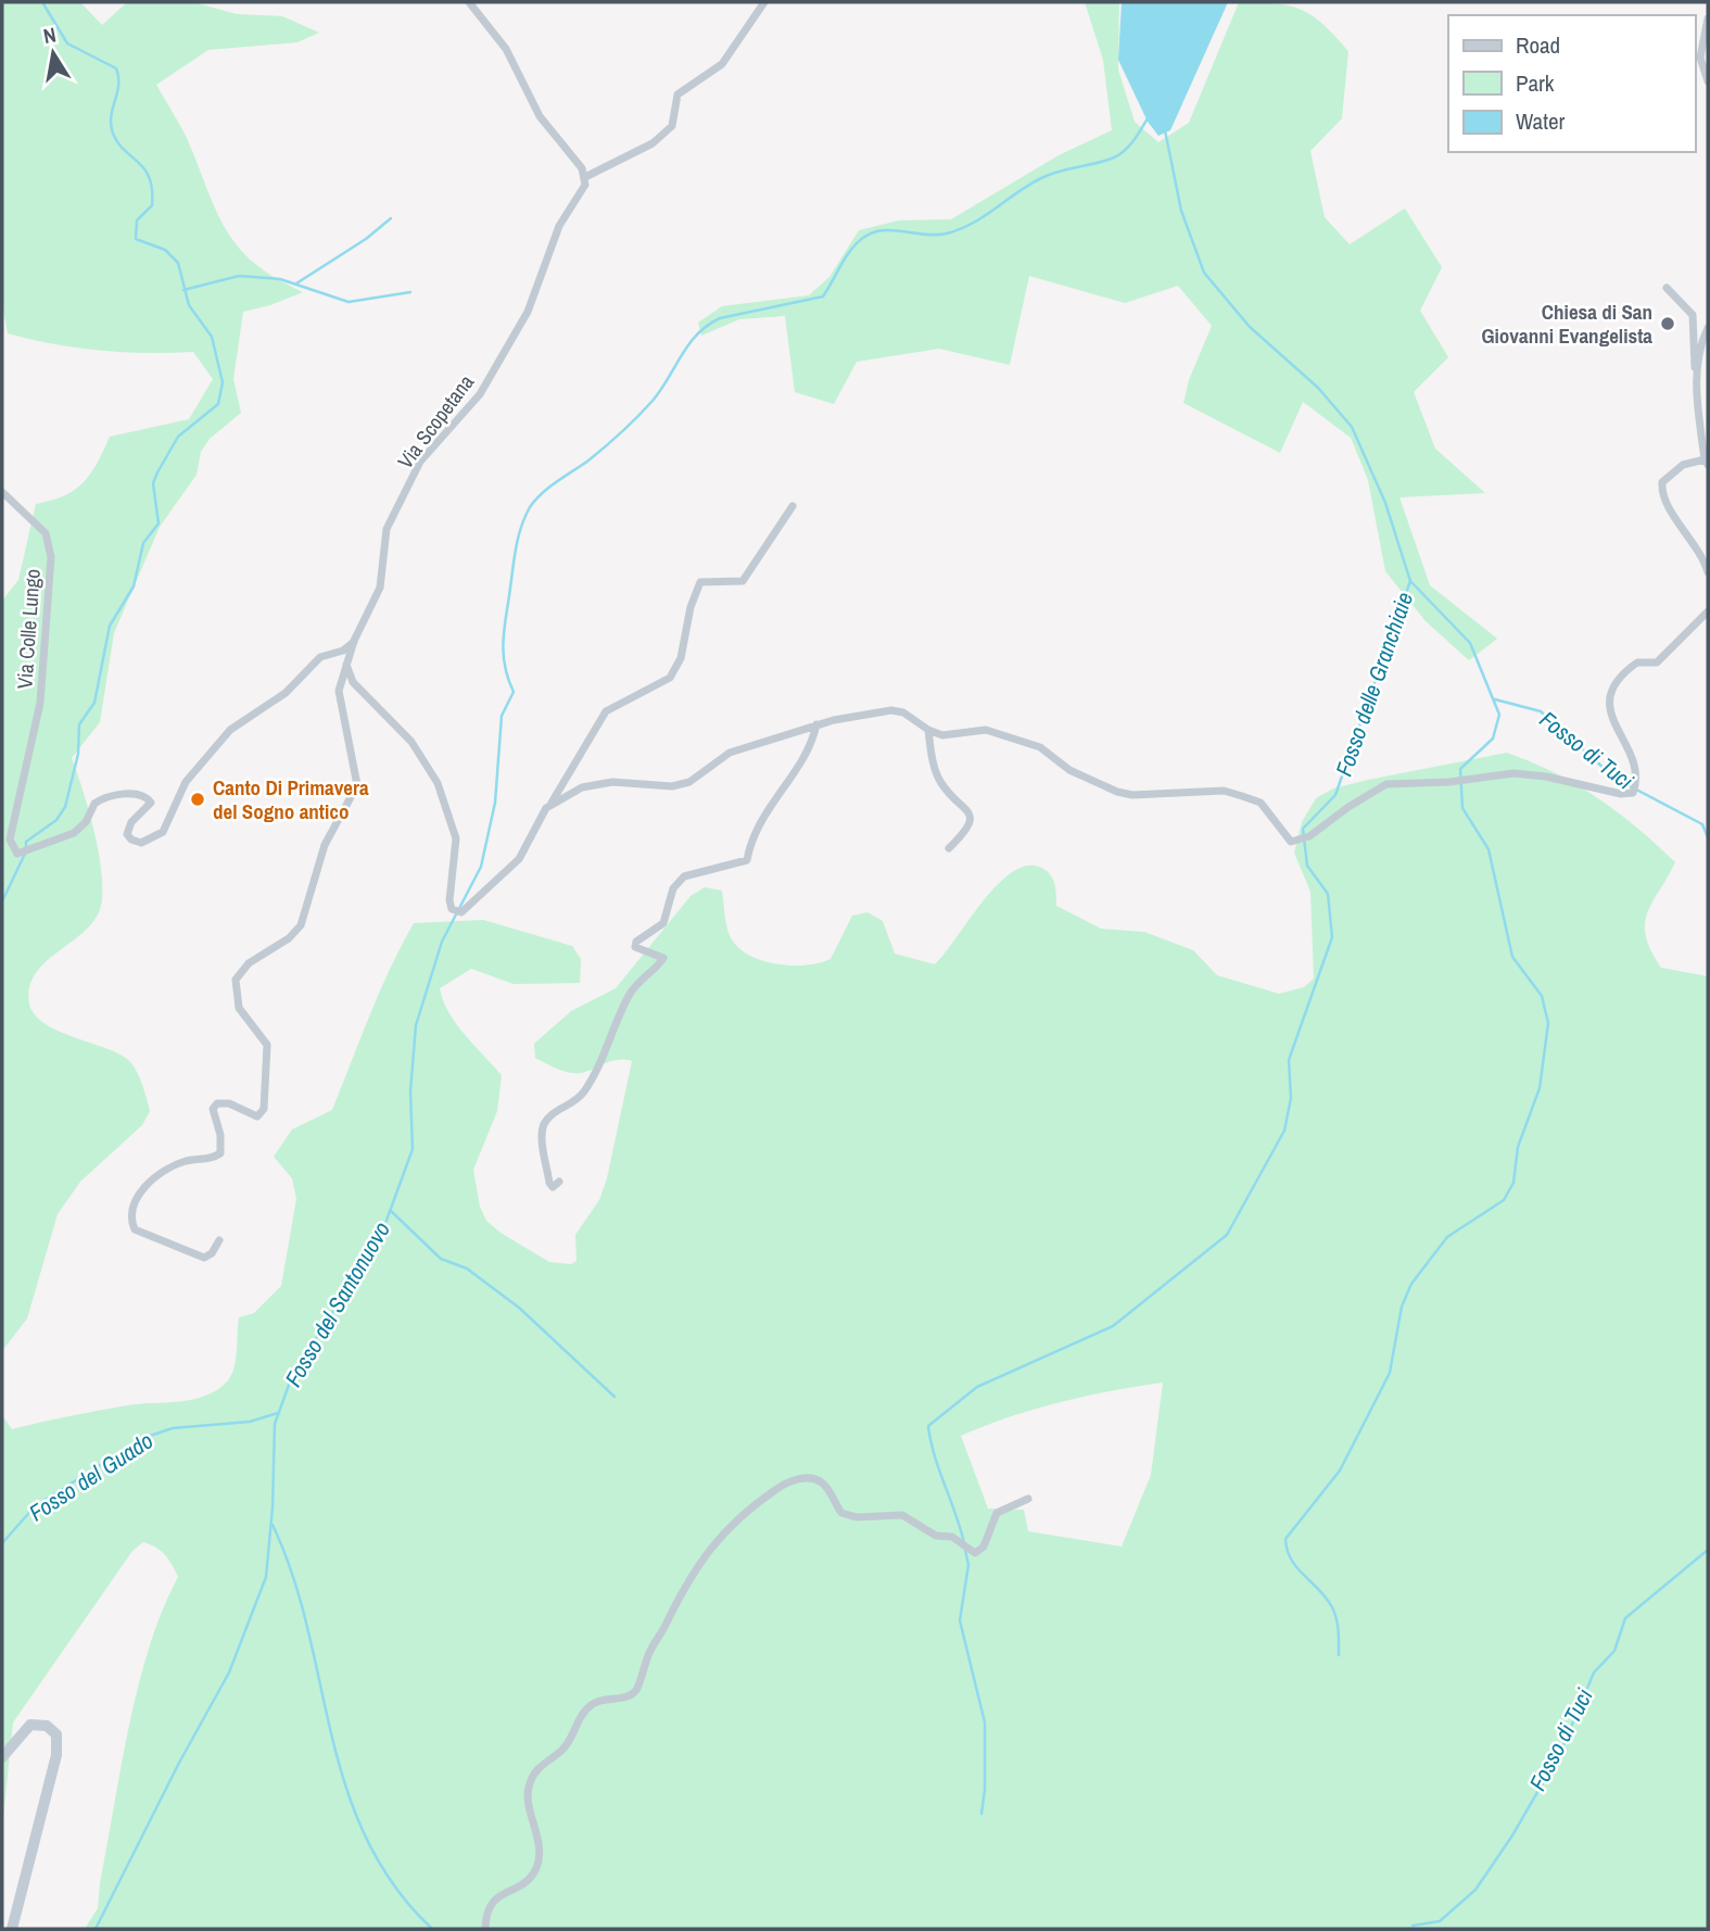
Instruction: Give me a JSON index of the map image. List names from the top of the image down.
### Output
{
  "streets": {
    "street": ["Via Scopetana", "Via Colle Lungo"]
  },
  "crossings": [
    ["Via Scopetana", "Via Colle Lungo"]
  ],
  "water": [
    "Fosso delle Granchiaie",
    "Fosso di Tuci",
    "Fosso del Santonuovo",
    "Fosso del Guado"
  ],
  "places": ["Chiesa di San Giovanni Evangelista", "Canto Di Primavera del Sogno antico"],
  "legend": ["Road", "Park", "Water"],
  "north": "top"
}
